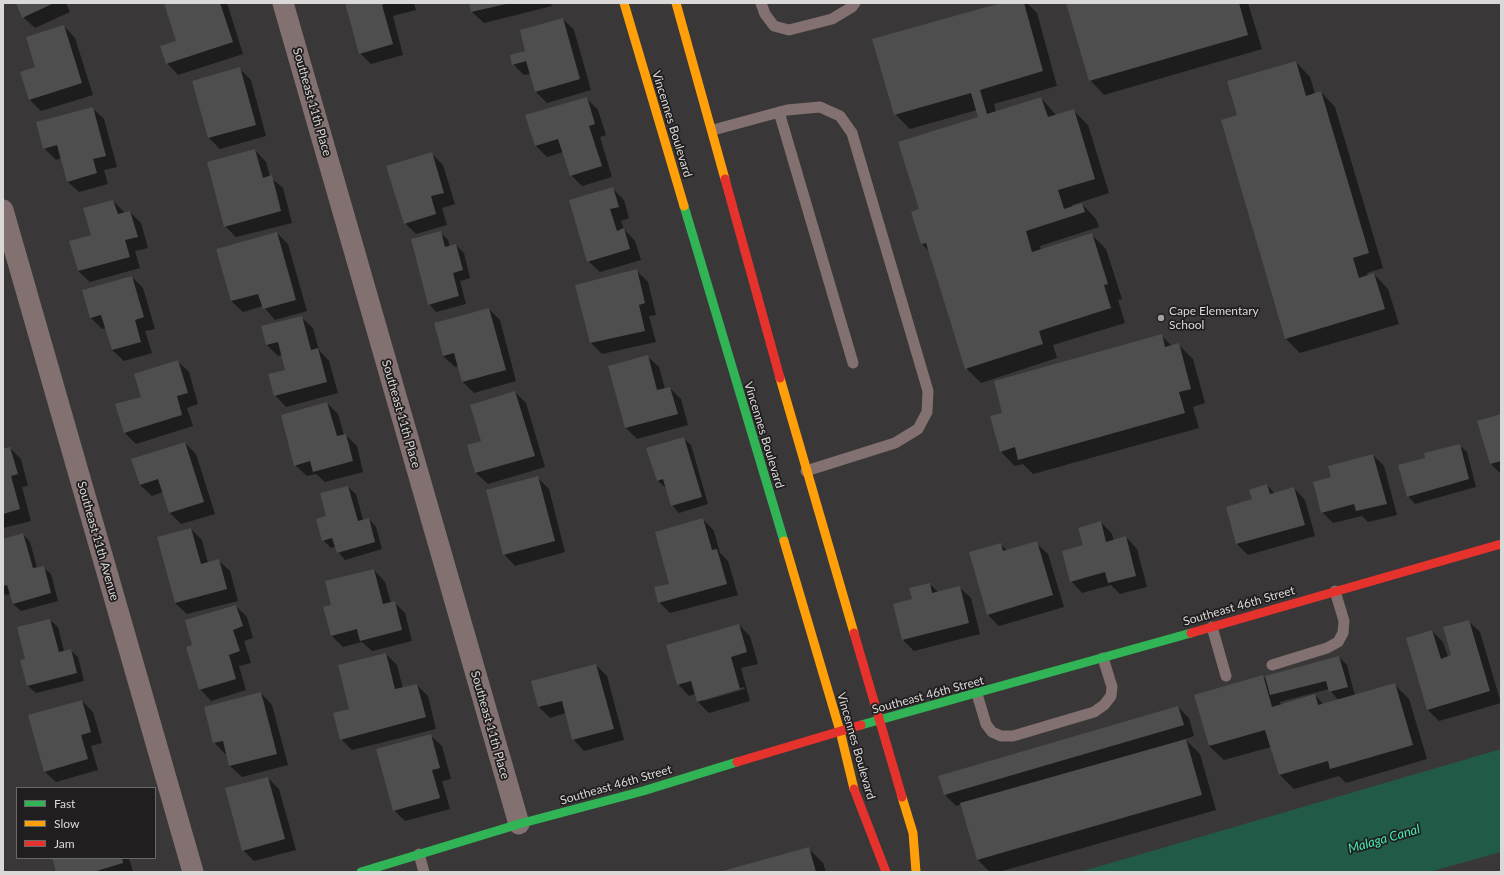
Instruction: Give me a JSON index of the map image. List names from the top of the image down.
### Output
{
  "streets": {
    "street": [
      "Southeast 11th Place",
      "Vincennes Boulevard",
      "Southeast 11th Avenue",
      "Southeast 46th Street"
    ]
  },
  "crossings": [
    ["Southeast 11th Place", "Southeast 46th Street"],
    ["Vincennes Boulevard", "Southeast 46th Street"]
  ],
  "water": ["Malaga Canal"],
  "places": ["Cape Elementary School"],
  "legend": ["Fast", "Slow", "Jam"]
}
